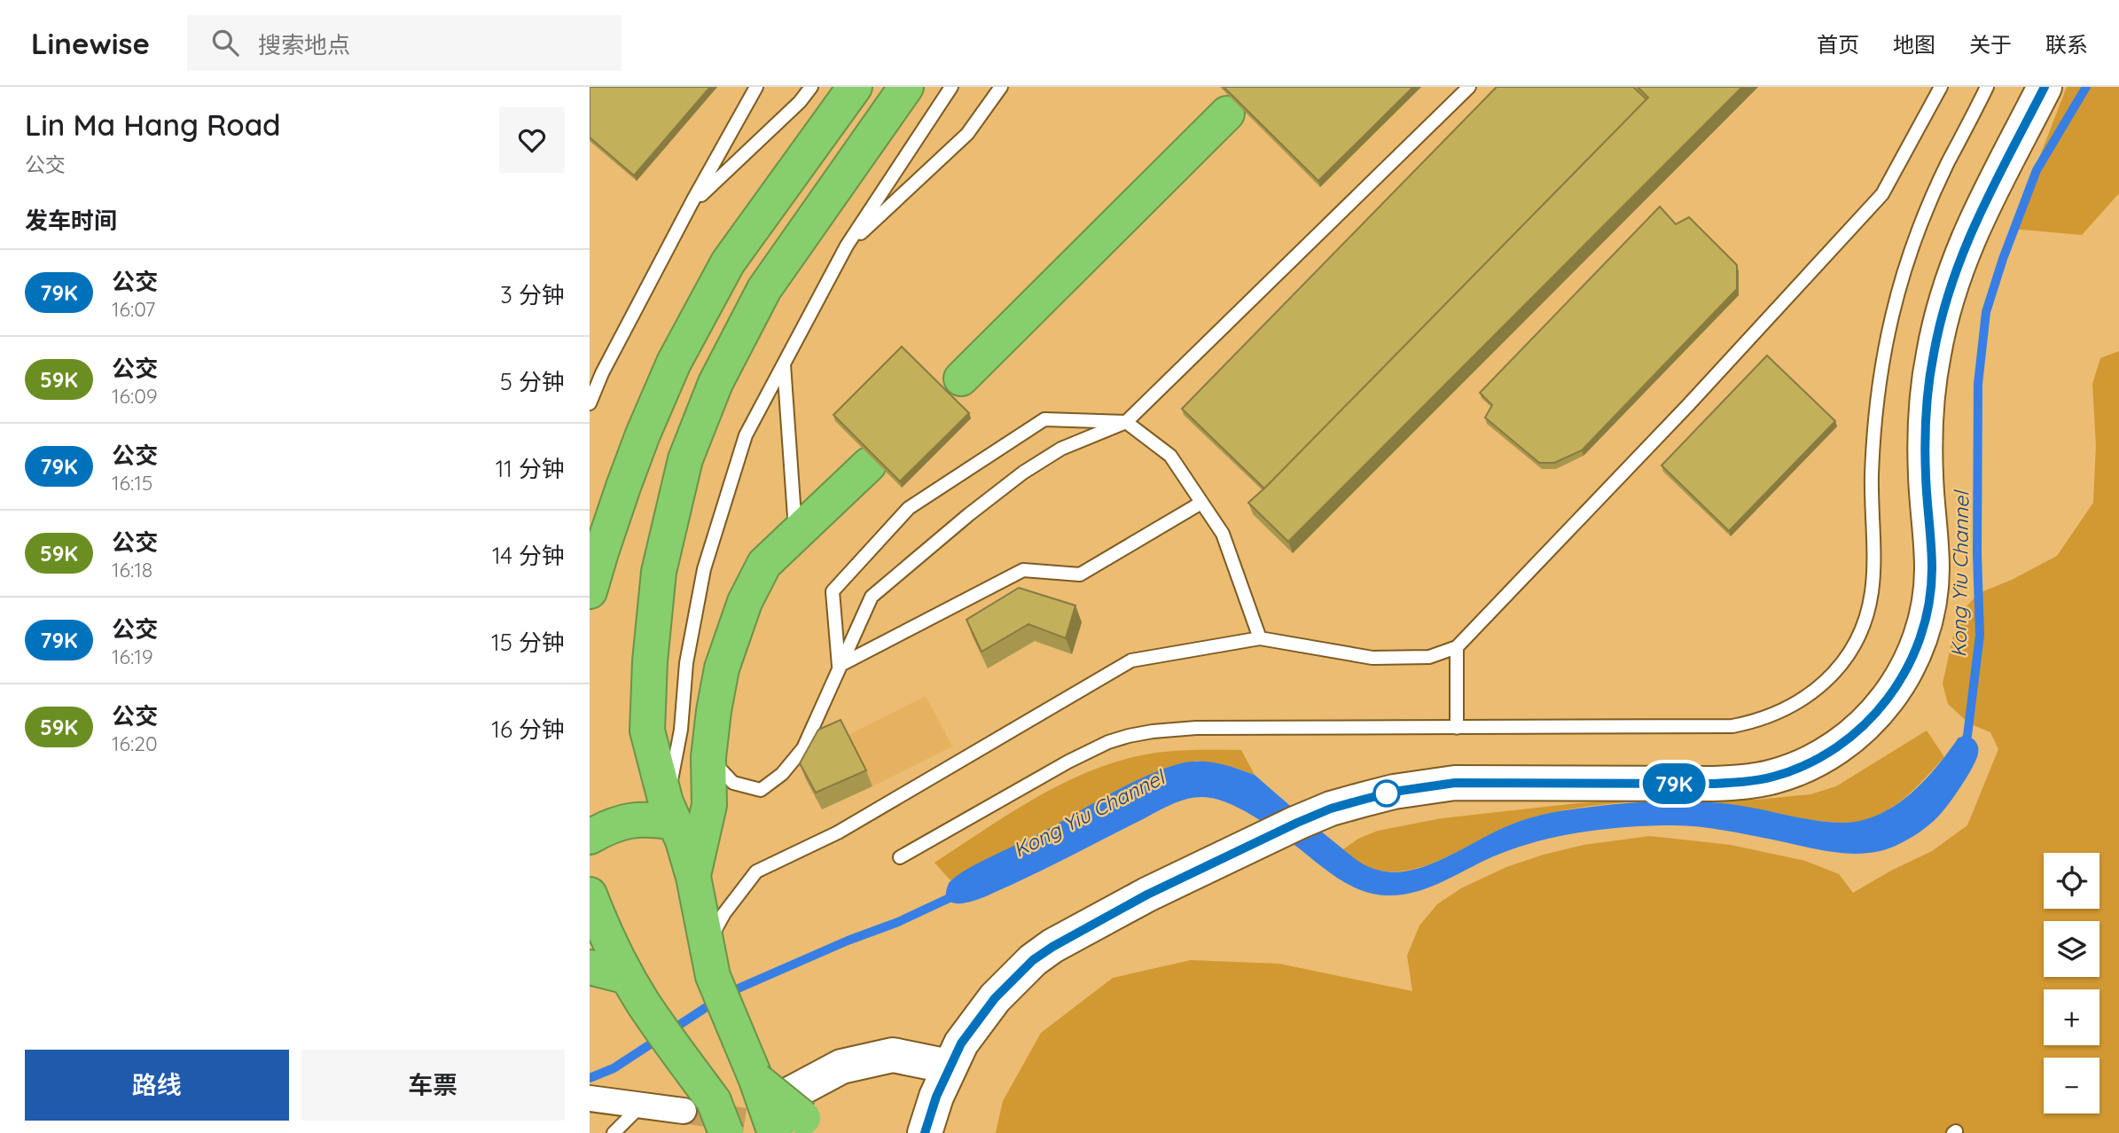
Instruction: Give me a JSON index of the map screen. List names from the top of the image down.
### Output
{
  "water": ["Kong Yiu Channel"],
  "lines": ["bus line 79K"],
  "page": {
    "header": "Linewise",
    "search": "搜索地点",
    "nav": [
      "首页",
      "地图",
      "关于",
      "联系"
    ],
    "heading": [
      ["Lin Ma Hang Road", "公交"],
      "发车时间"
    ],
    "on_map": "79K",
    "list": [
      {
        "mark": "79K",
        "name": "公交",
        "note": "16:07",
        "value": "3 分钟"
      },
      {
        "mark": "59K",
        "name": "公交",
        "note": "16:09",
        "value": "5 分钟"
      },
      {
        "mark": "79K",
        "name": "公交",
        "note": "16:15",
        "value": "11 分钟"
      },
      {
        "mark": "59K",
        "name": "公交",
        "note": "16:18",
        "value": "14 分钟"
      },
      {
        "mark": "79K",
        "name": "公交",
        "note": "16:19",
        "value": "15 分钟"
      },
      {
        "mark": "59K",
        "name": "公交",
        "note": "16:20",
        "value": "16 分钟"
      }
    ],
    "map_buttons": ["+", "−"],
    "buttons": ["路线", "车票"]
  }
}
